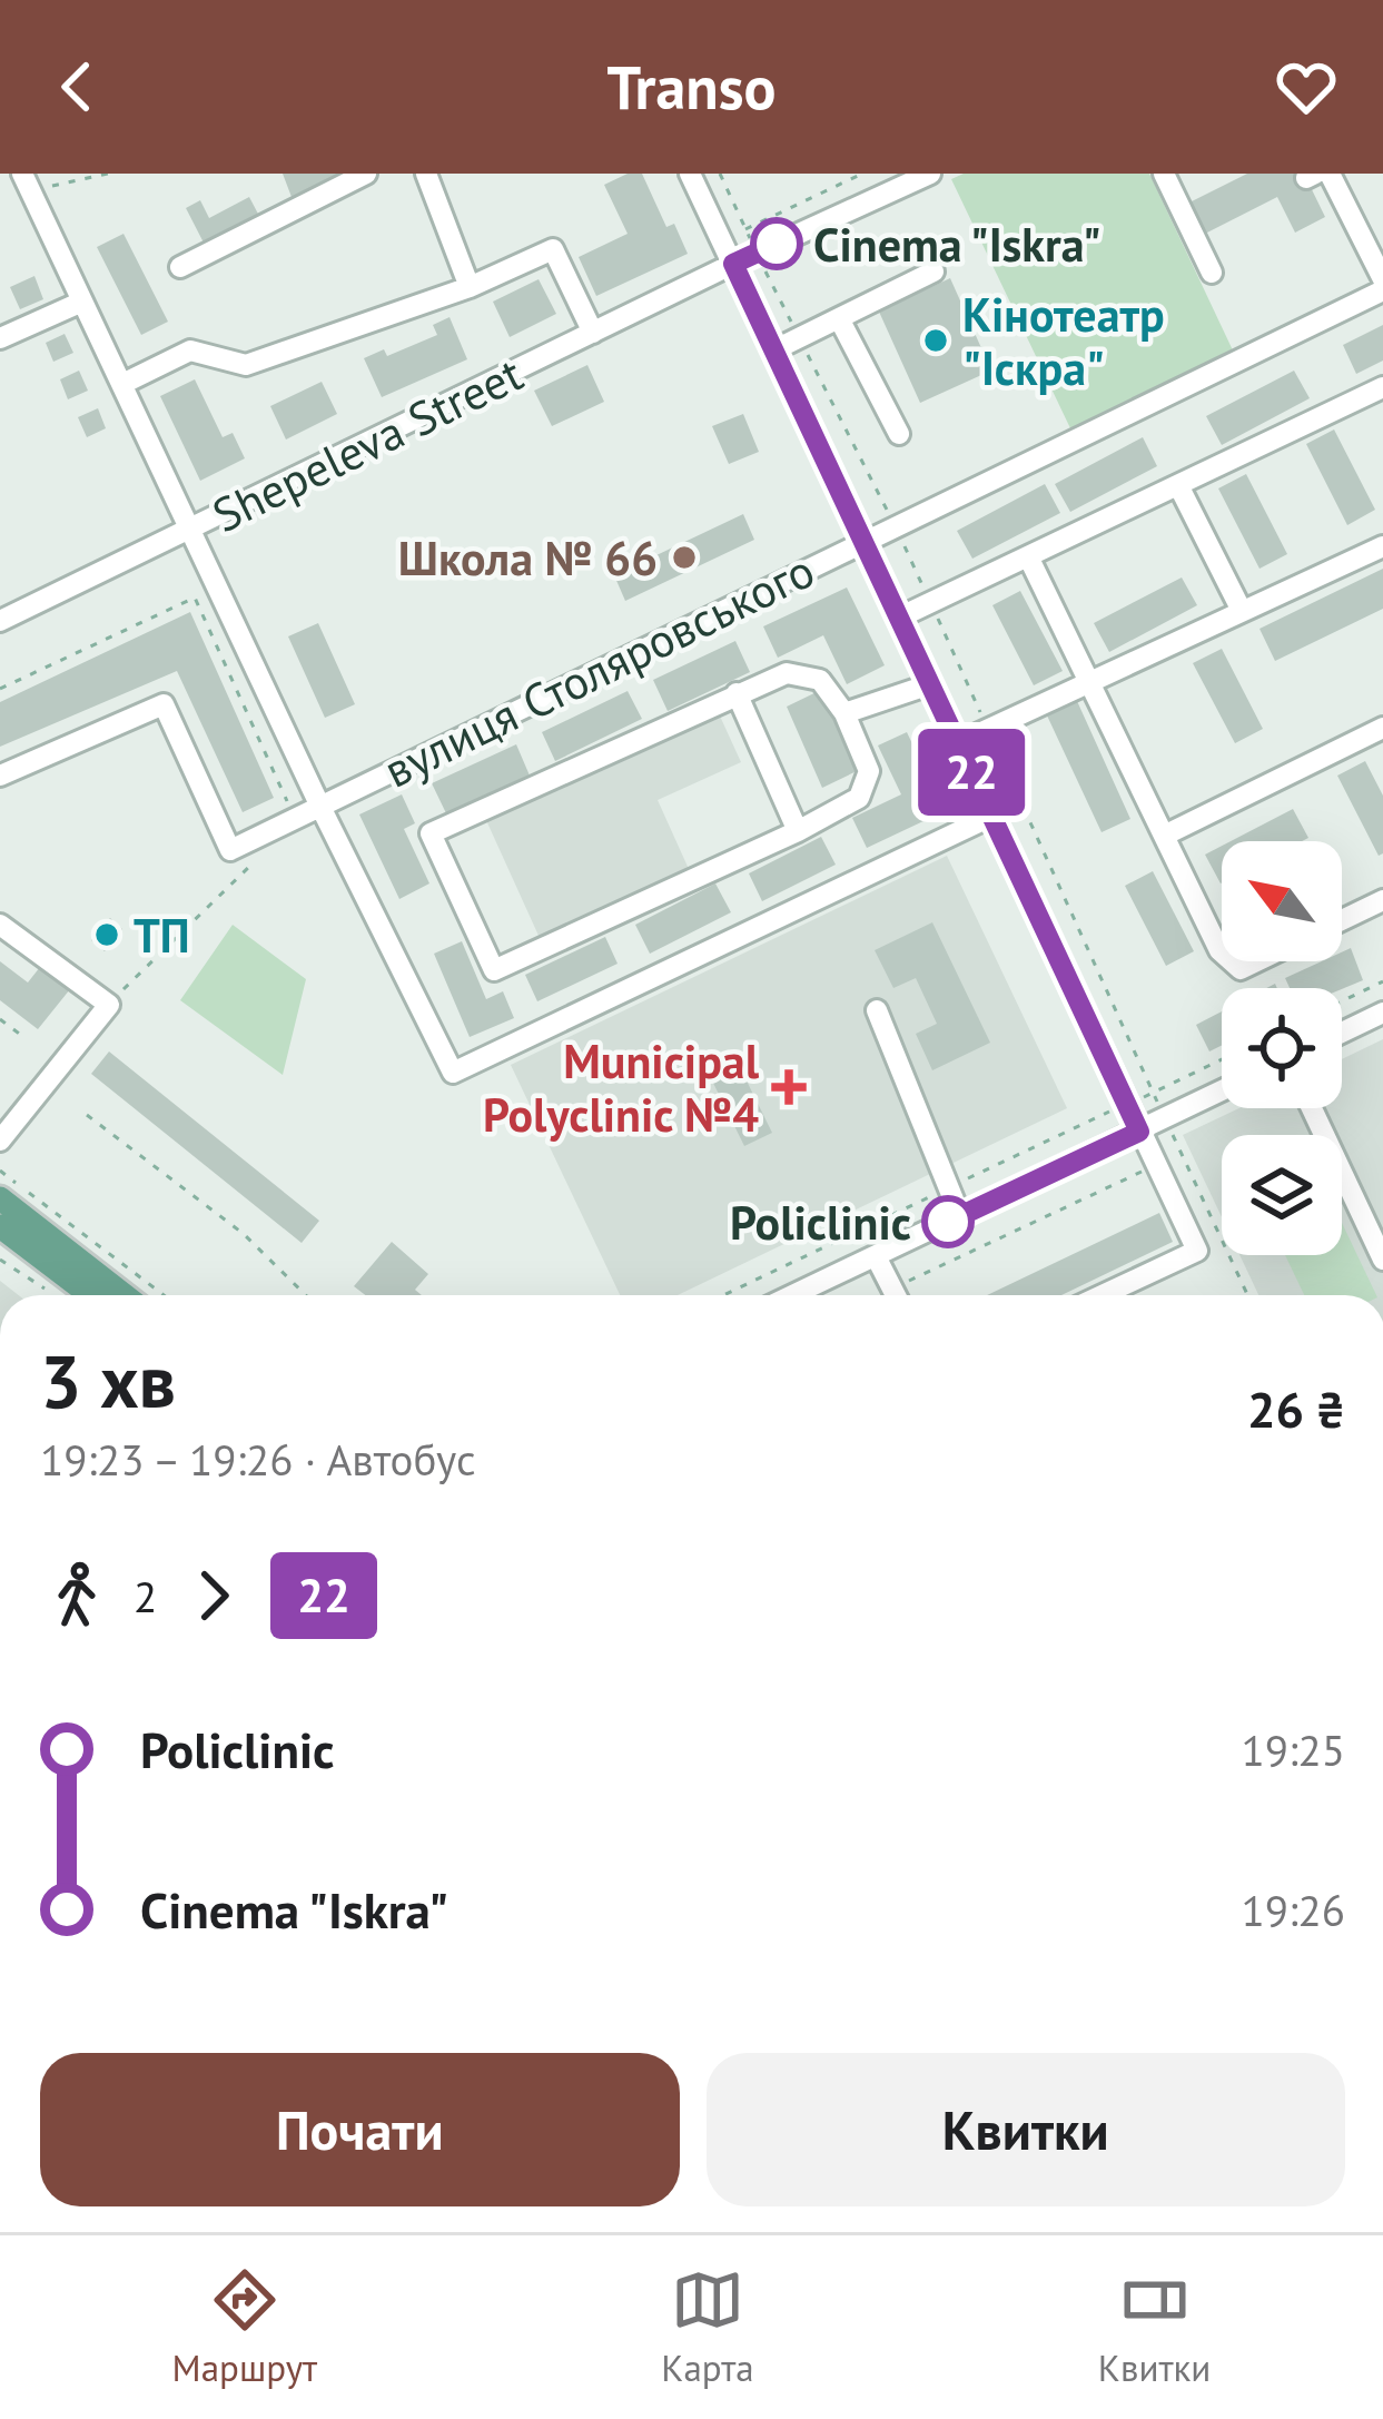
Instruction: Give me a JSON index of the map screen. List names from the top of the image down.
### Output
{
  "streets": {
    "street": ["Shepeleva Street", "вулиця Столяровського"]
  },
  "places": {
    "other": [
      "Cinema \"Iskra\"",
      "Кінотеатр \"Іскра\"",
      "Школа № 66",
      "ТП",
      "Policlinic"
    ],
    "health": ["Municipal Polyclinic №4"]
  },
  "lines": ["bus line 22"],
  "north": "top left",
  "page": {
    "header": "Transo",
    "on_map": "22",
    "heading": ["3 хв", "19:23 – 19:26 · Автобус", "26 ₴"],
    "legs": ["2", "22"],
    "list": [
      {
        "name": "Policlinic",
        "value": "19:25"
      },
      {
        "name": "Cinema \"Iskra\"",
        "value": "19:26"
      }
    ],
    "buttons": ["Почати", "Квитки"],
    "tabs": ["Маршрут", "Карта", "Квитки"]
  }
}
